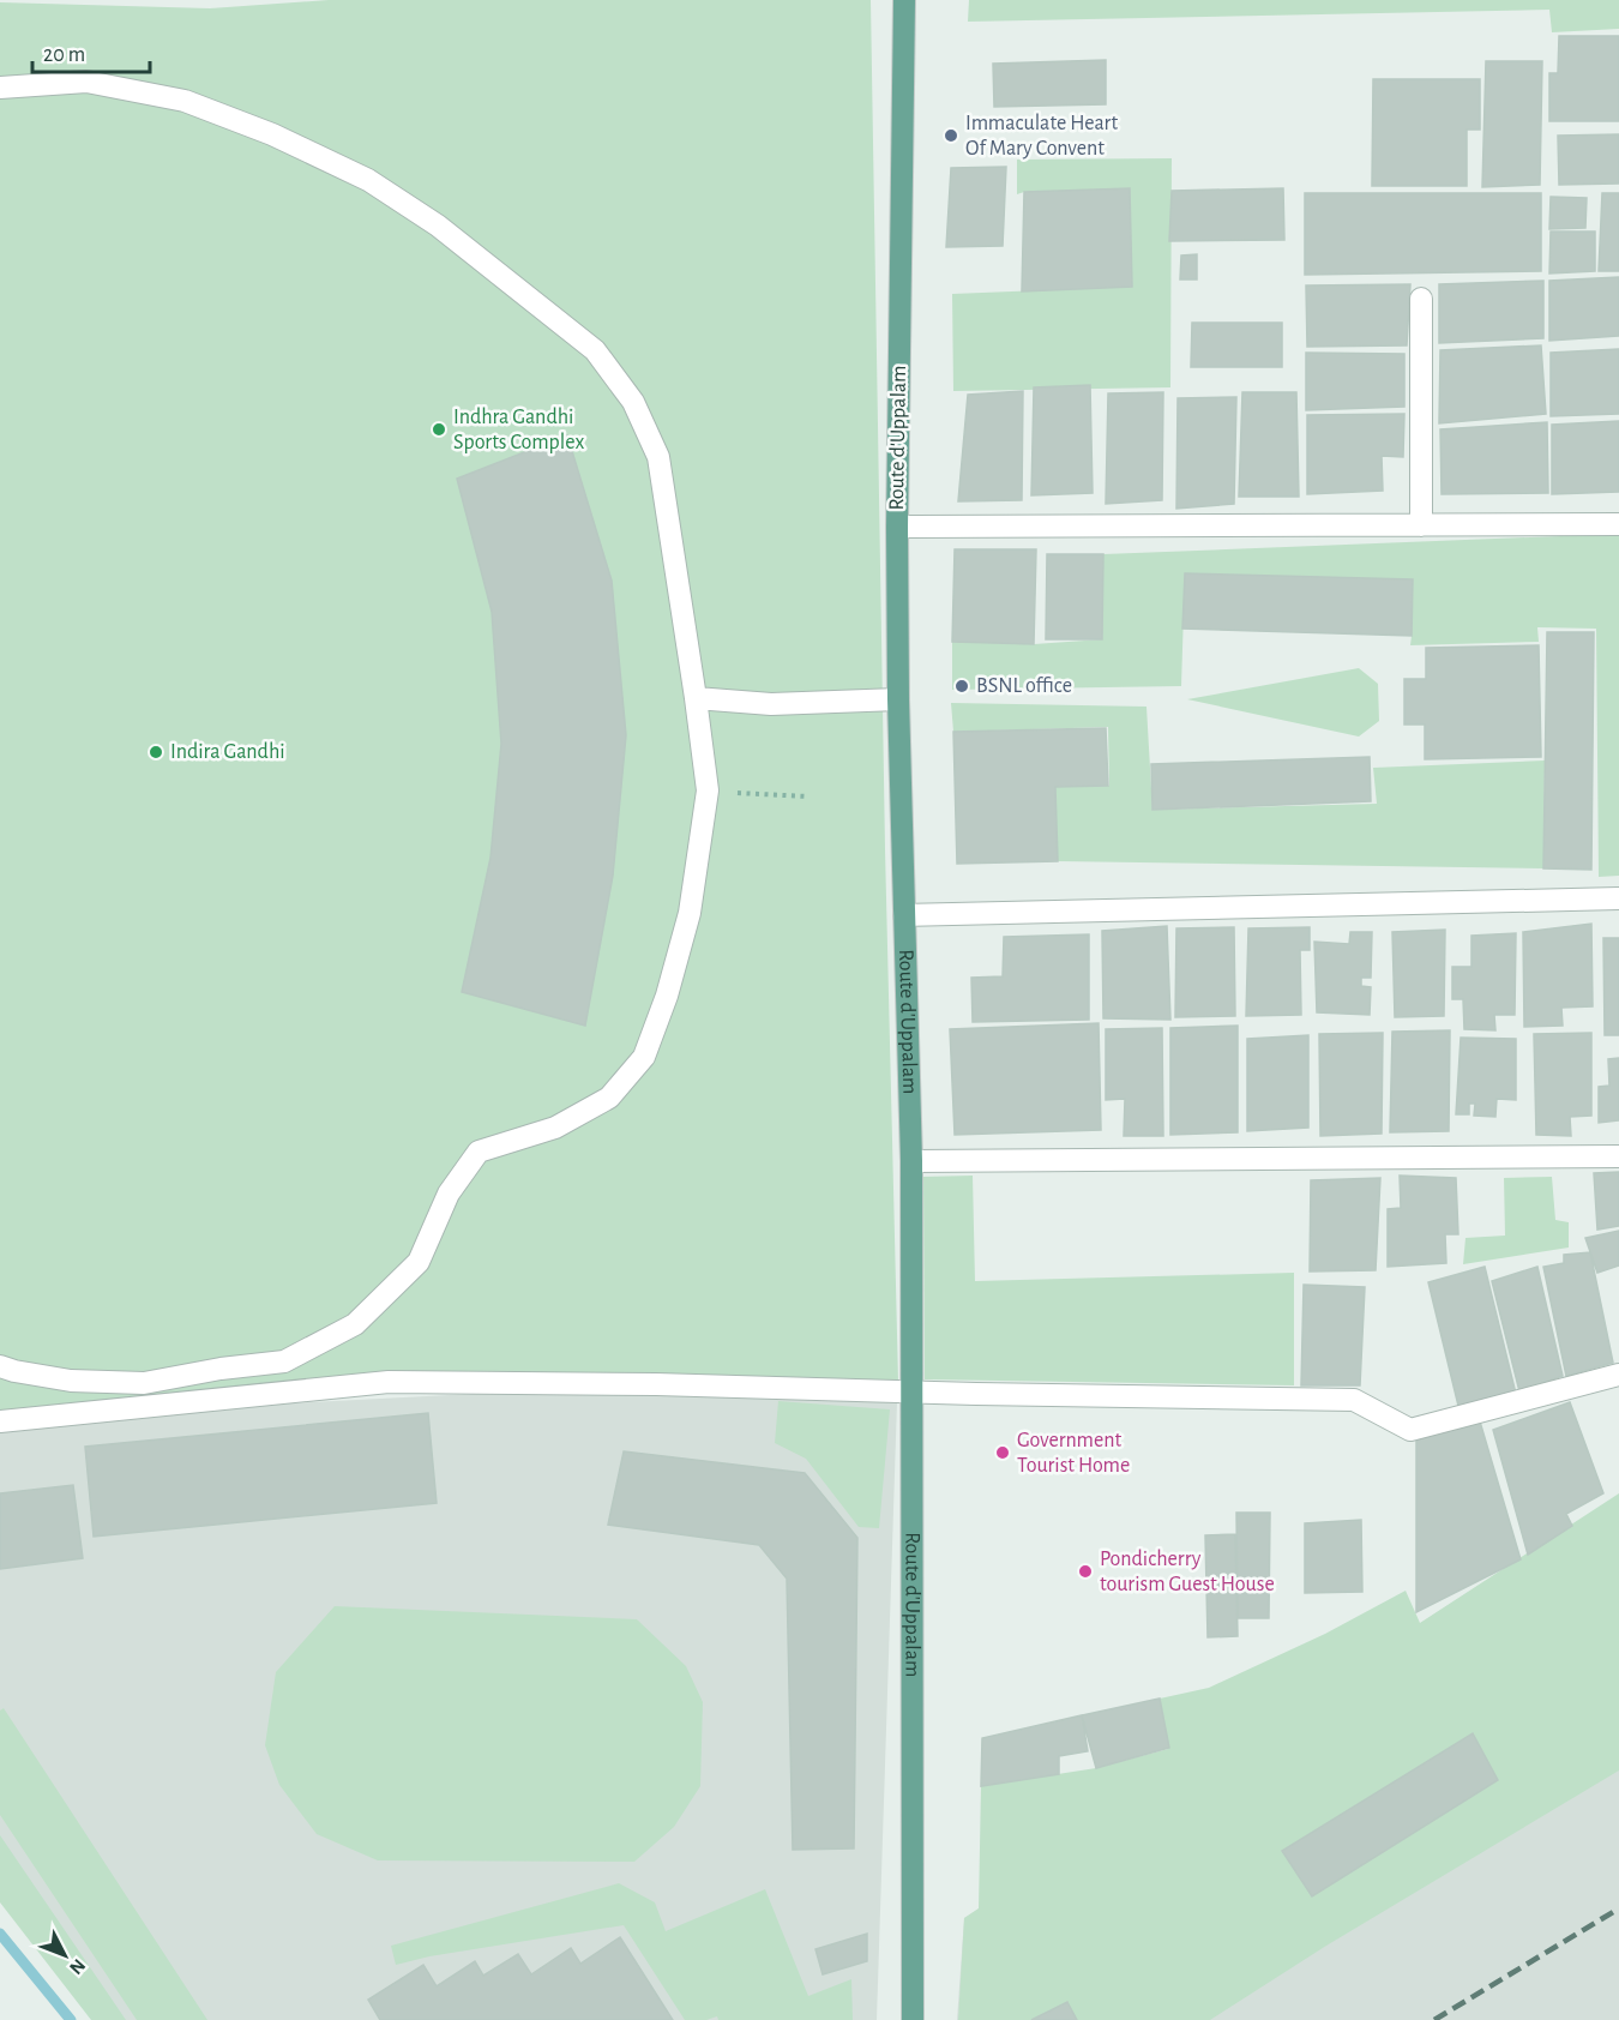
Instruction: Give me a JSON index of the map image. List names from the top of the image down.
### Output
{
  "streets": {
    "main road": ["Route d'Uppalam"]
  },
  "places": [
    "Immaculate Heart Of Mary Convent",
    "Indhra Gandhi Sports Complex",
    "BSNL office",
    "Indira Gandhi",
    "Government Tourist Home",
    "Pondicherry tourism Guest House"
  ],
  "scale_bar": "20 m",
  "north": "bottom right"
}
